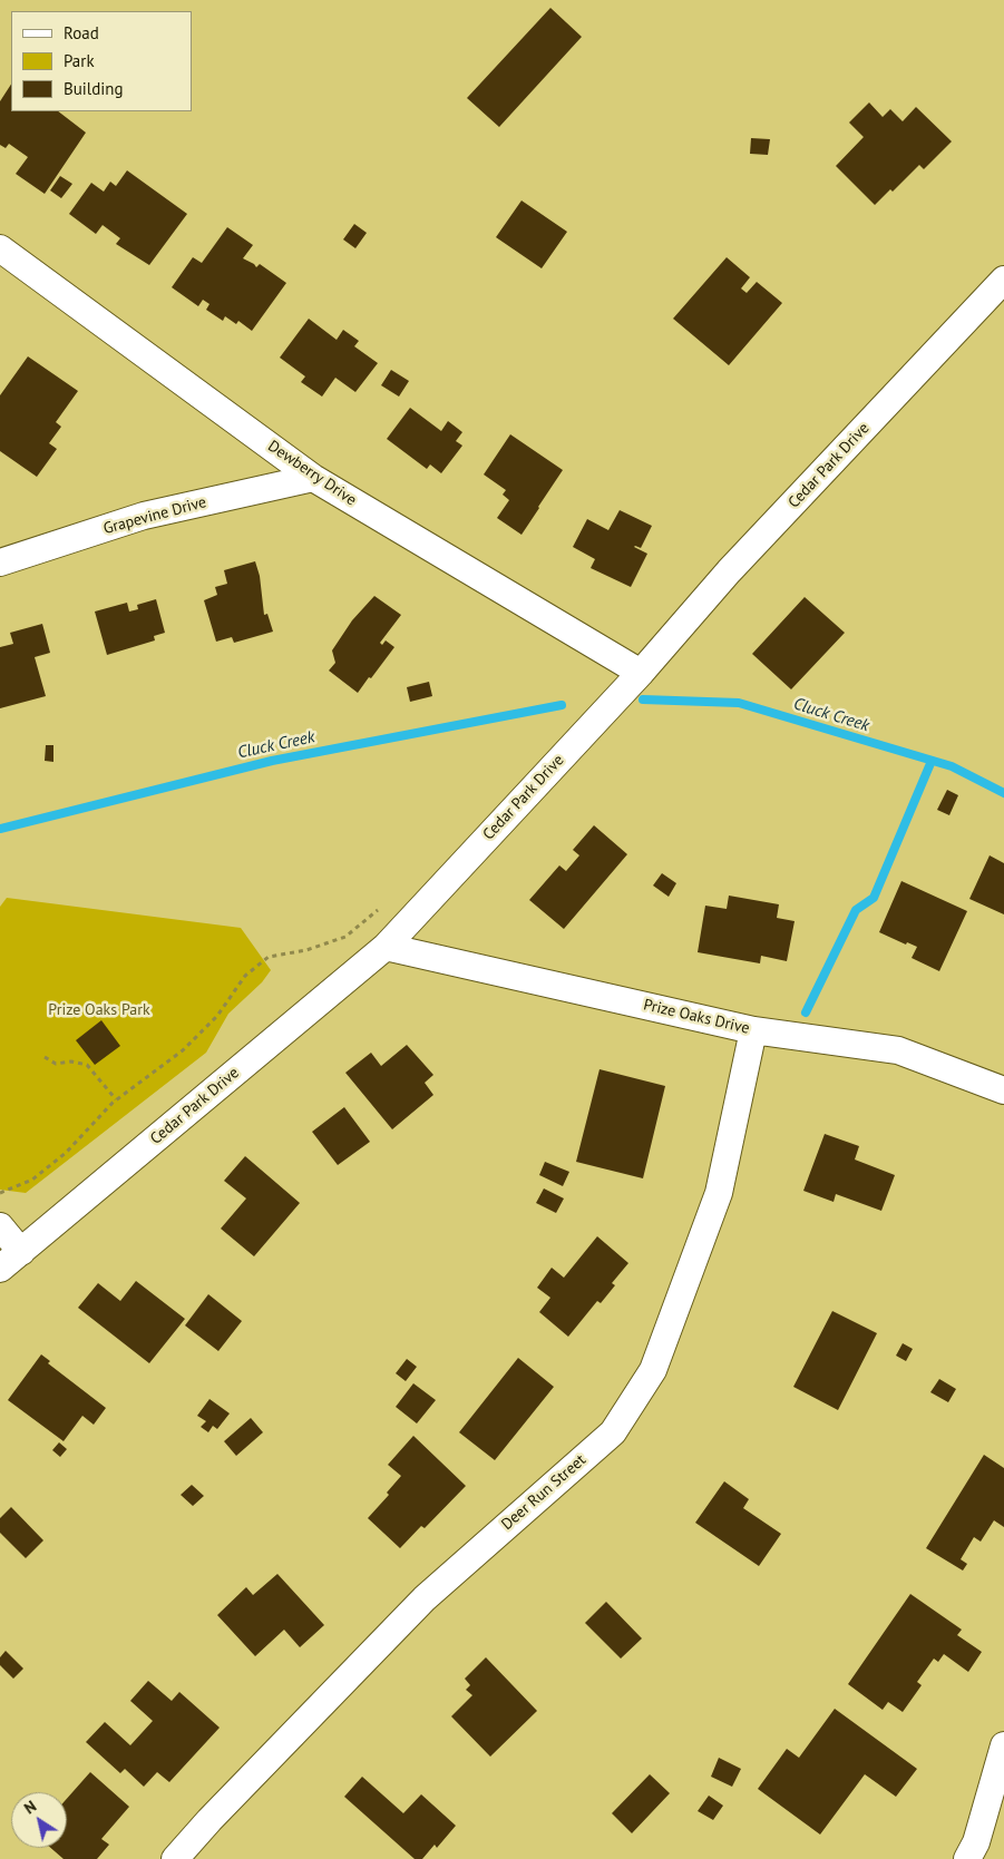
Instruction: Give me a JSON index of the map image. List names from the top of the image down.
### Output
{
  "streets": {
    "street": [
      "Cedar Park Drive",
      "Dewberry Drive",
      "Grapevine Drive",
      "Prize Oaks Drive",
      "Deer Run Street"
    ]
  },
  "crossings": [
    ["Cedar Park Drive", "Dewberry Drive"],
    ["Cedar Park Drive", "Prize Oaks Drive"],
    ["Dewberry Drive", "Grapevine Drive"],
    ["Prize Oaks Drive", "Deer Run Street"]
  ],
  "water": ["Cluck Creek"],
  "parks": ["Prize Oaks Park"],
  "legend": ["Road", "Park", "Building"],
  "north": "top left"
}
